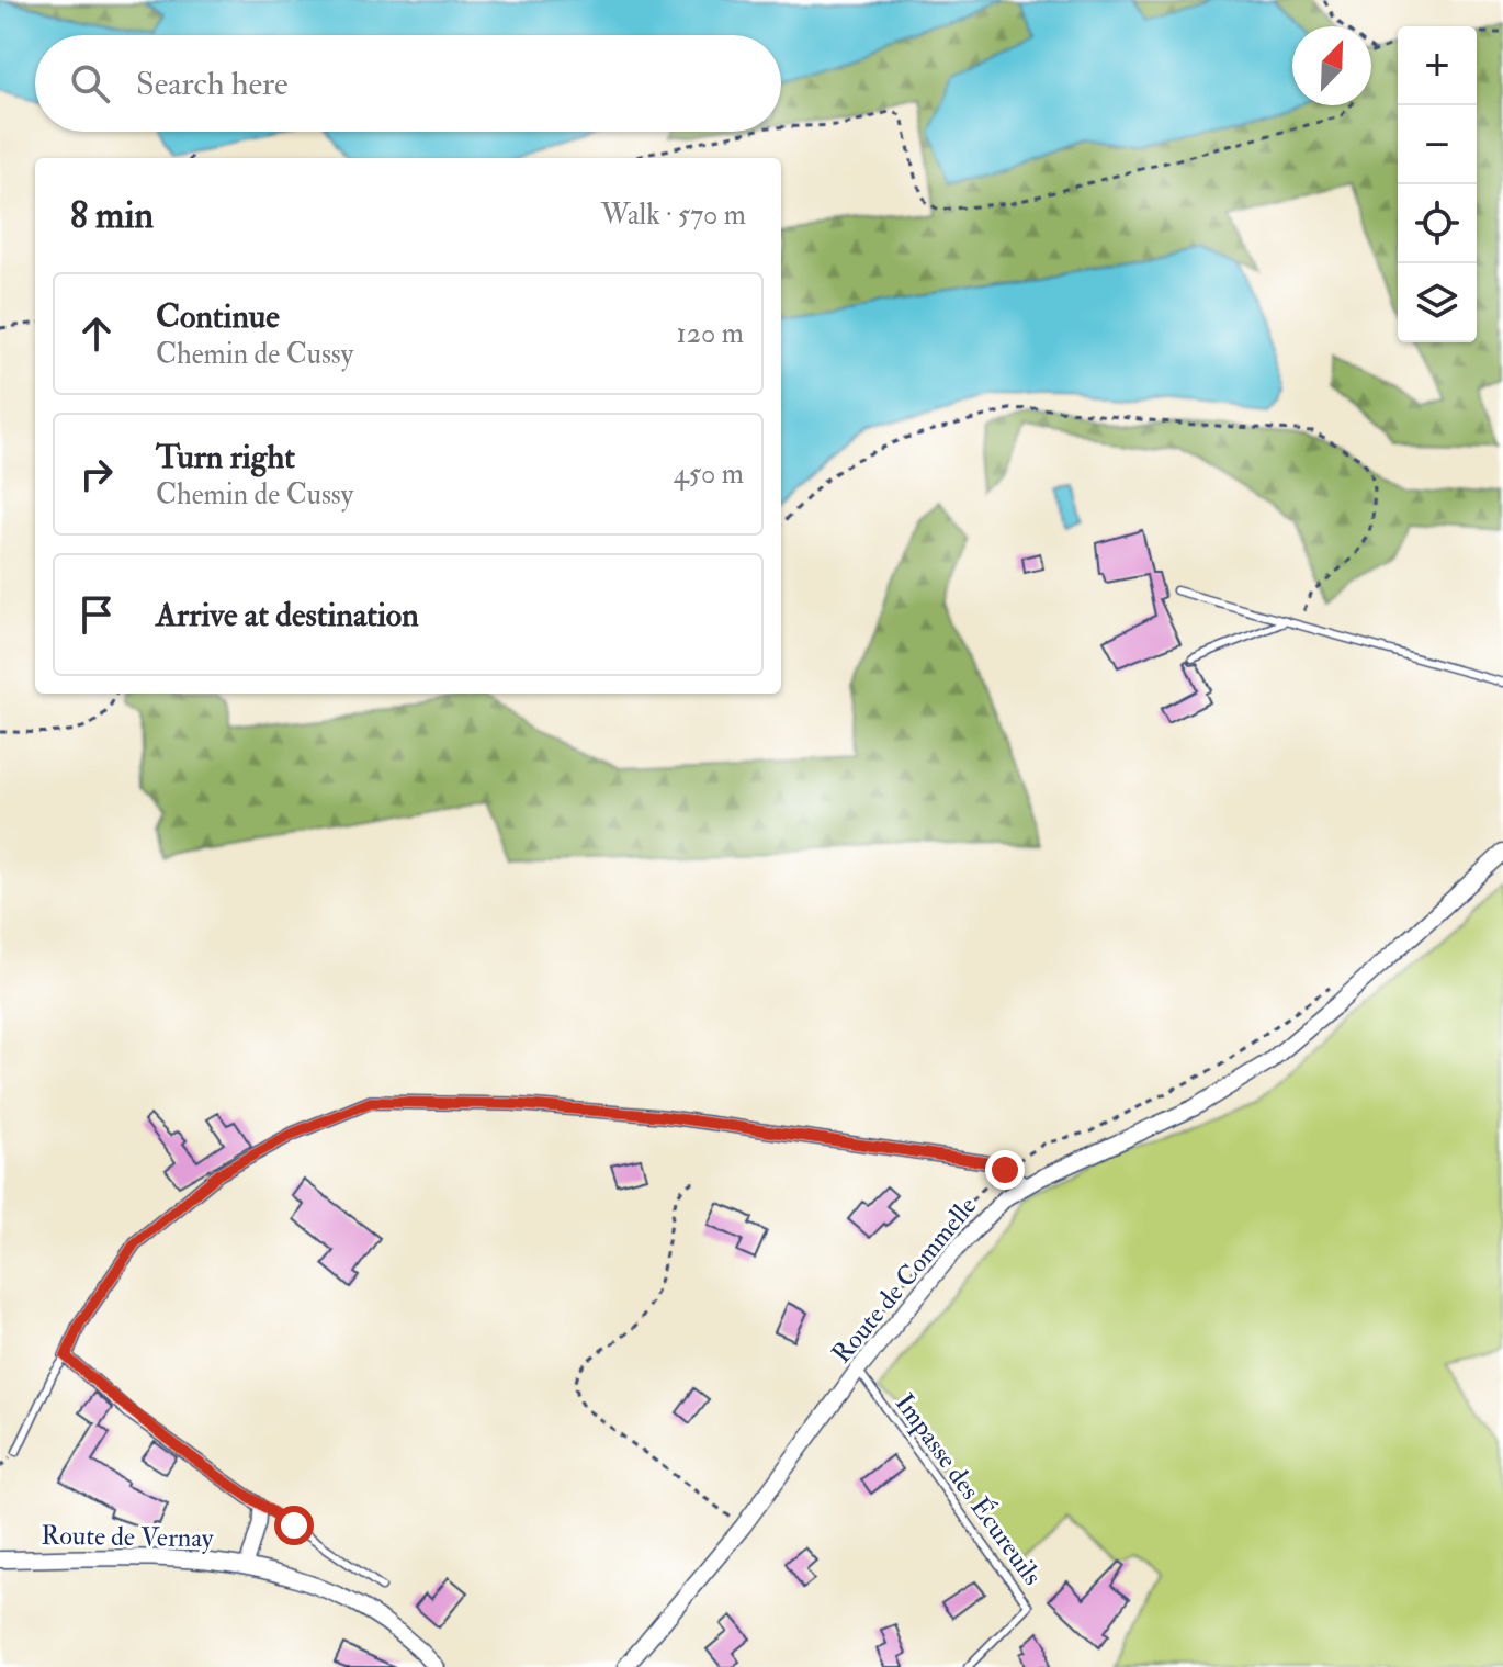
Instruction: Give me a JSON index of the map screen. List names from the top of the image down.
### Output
{
  "streets": {
    "street": ["Route de Commelle", "Route de Vernay"],
    "lane": ["Impasse des Écureuils"]
  },
  "crossings": [
    ["Route de Commelle", "Impasse des Écureuils"]
  ],
  "north": "top right",
  "page": {
    "map_buttons": ["+", "−"],
    "search": "Search here",
    "heading": ["8 min", "Walk · 570 m"],
    "list": [
      ["Continue", "Chemin de Cussy", "120 m"],
      ["Turn right", "Chemin de Cussy", "450 m"],
      "Arrive at destination"
    ]
  }
}
